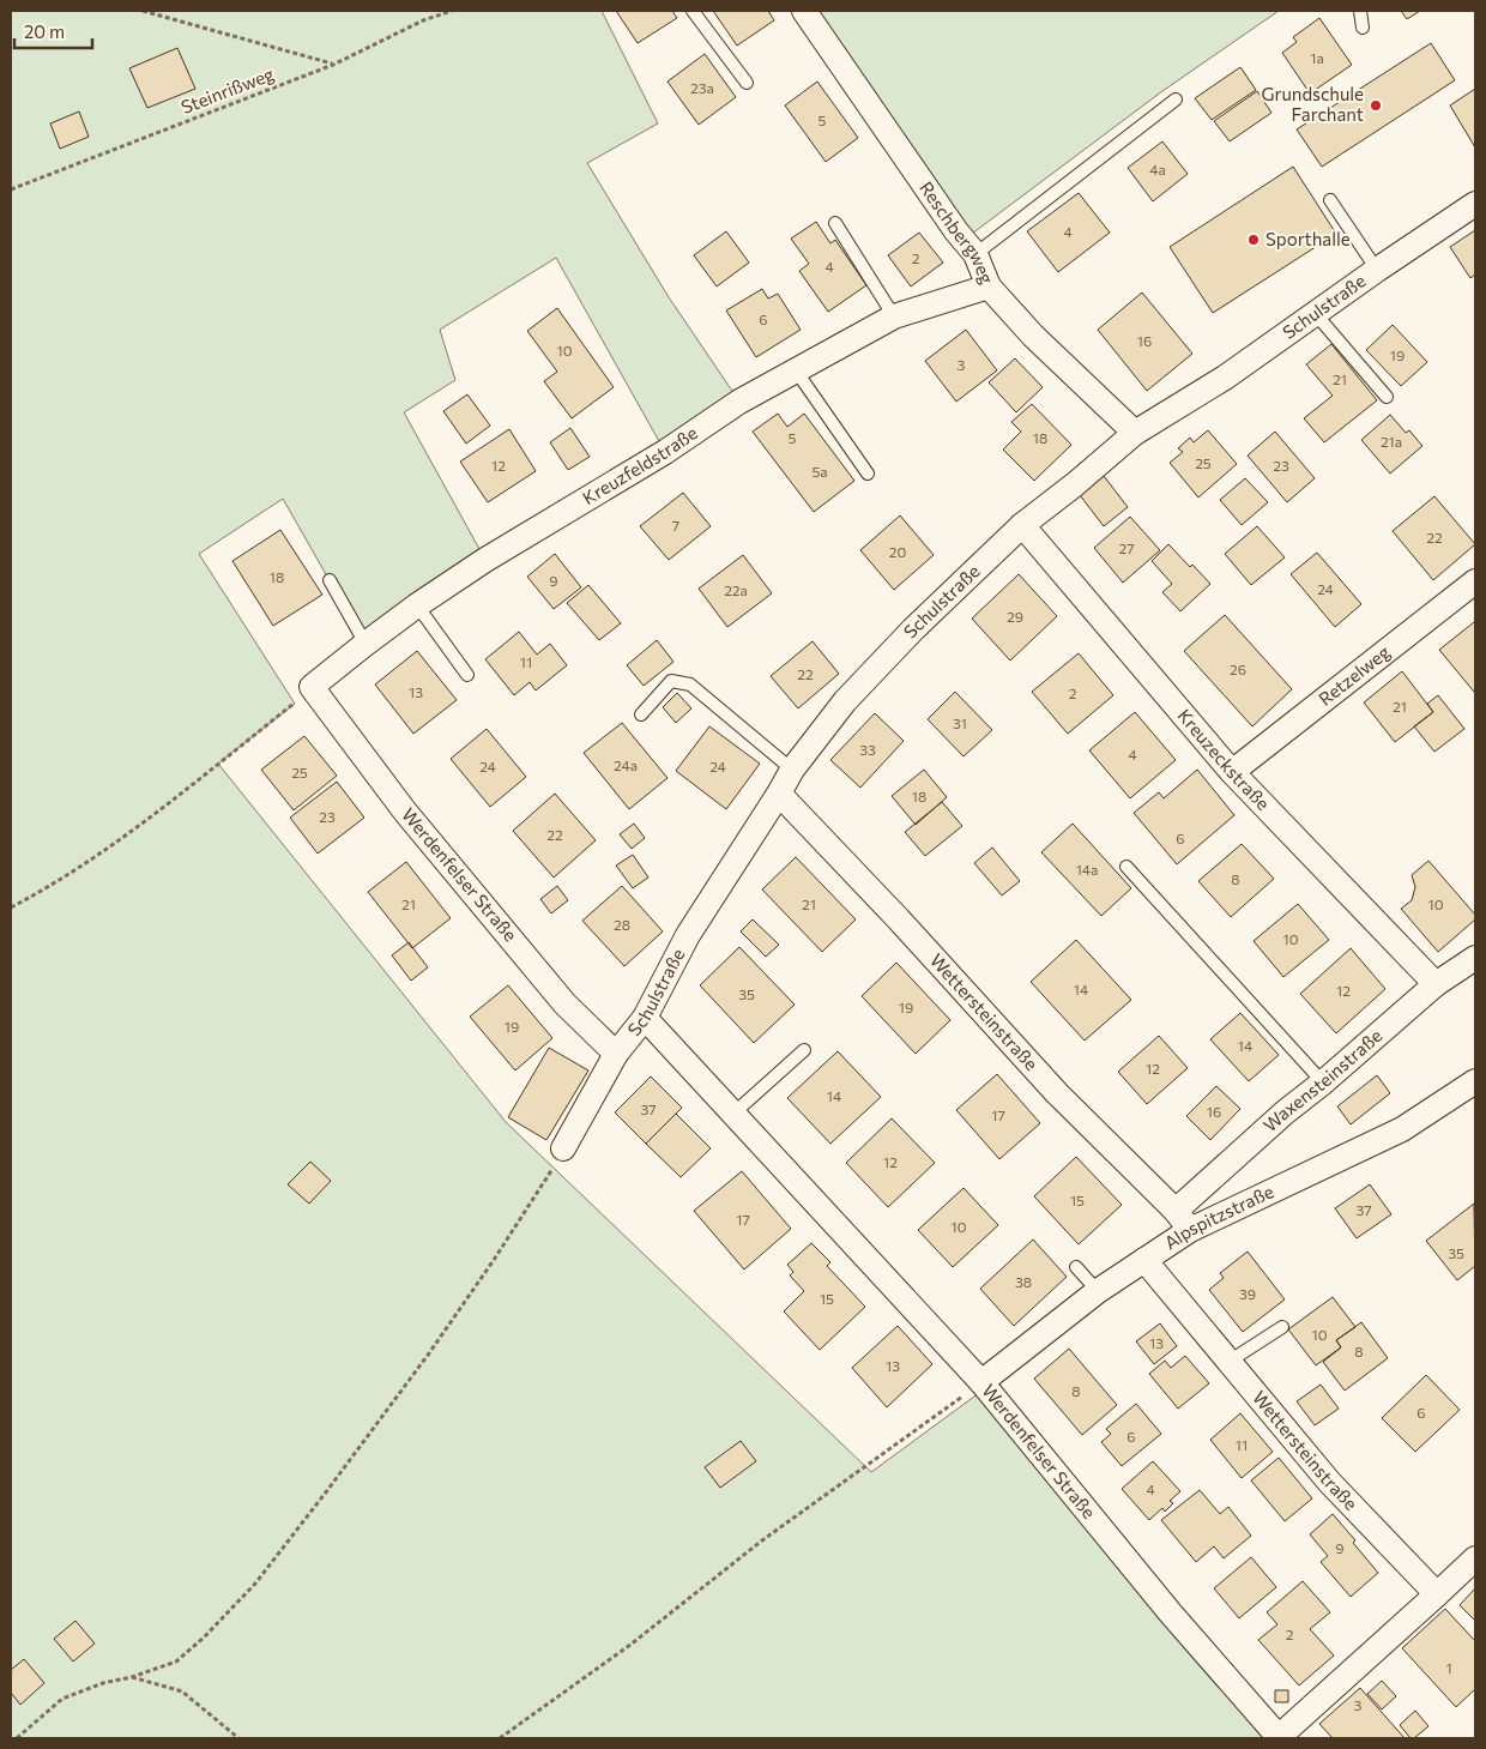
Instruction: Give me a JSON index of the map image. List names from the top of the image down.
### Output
{
  "streets": {
    "street": [
      "Reschbergweg",
      "Schulstraße",
      "Kreuzfeldstraße",
      "Retzelweg",
      "Kreuzeckstraße",
      "Werdenfelser Straße",
      "Wettersteinstraße",
      "Waxensteinstraße",
      "Alpspitzstraße"
    ],
    "path": ["Steinrißweg"]
  },
  "crossings": [
    ["Reschbergweg", "Schulstraße"],
    ["Reschbergweg", "Kreuzfeldstraße"],
    ["Schulstraße", "Kreuzeckstraße"],
    ["Schulstraße", "Werdenfelser Straße"],
    ["Schulstraße", "Wettersteinstraße"],
    ["Kreuzfeldstraße", "Werdenfelser Straße"],
    ["Retzelweg", "Kreuzeckstraße"],
    ["Kreuzeckstraße", "Waxensteinstraße"],
    ["Werdenfelser Straße", "Wettersteinstraße"],
    ["Werdenfelser Straße", "Alpspitzstraße"],
    ["Wettersteinstraße", "Waxensteinstraße"],
    ["Wettersteinstraße", "Alpspitzstraße"]
  ],
  "places": ["Grundschule Farchant", "Sporthalle"],
  "house_numbers": [
    "1a",
    "23a",
    "5",
    "4a",
    "4",
    "2",
    "4",
    "6",
    "16",
    "10",
    "19",
    "3",
    "21",
    "5",
    "18",
    "21a",
    "25",
    "12",
    "23",
    "5a",
    "7",
    "22",
    "27",
    "20",
    "18",
    "9",
    "24",
    "22a",
    "29",
    "11",
    "26",
    "22",
    "13",
    "2",
    "21",
    "31",
    "33",
    "4",
    "24a",
    "24",
    "24",
    "25",
    "18",
    "23",
    "22",
    "6",
    "14a",
    "8",
    "21",
    "21",
    "10",
    "28",
    "10",
    "14",
    "12",
    "35",
    "19",
    "19",
    "14",
    "12",
    "14",
    "37",
    "16",
    "17",
    "12",
    "15",
    "37",
    "17",
    "10",
    "35",
    "38",
    "39",
    "15",
    "10",
    "13",
    "8",
    "13",
    "8",
    "6",
    "6",
    "11",
    "4",
    "9",
    "2",
    "1",
    "3"
  ],
  "scale_bar": "20 m"
}
